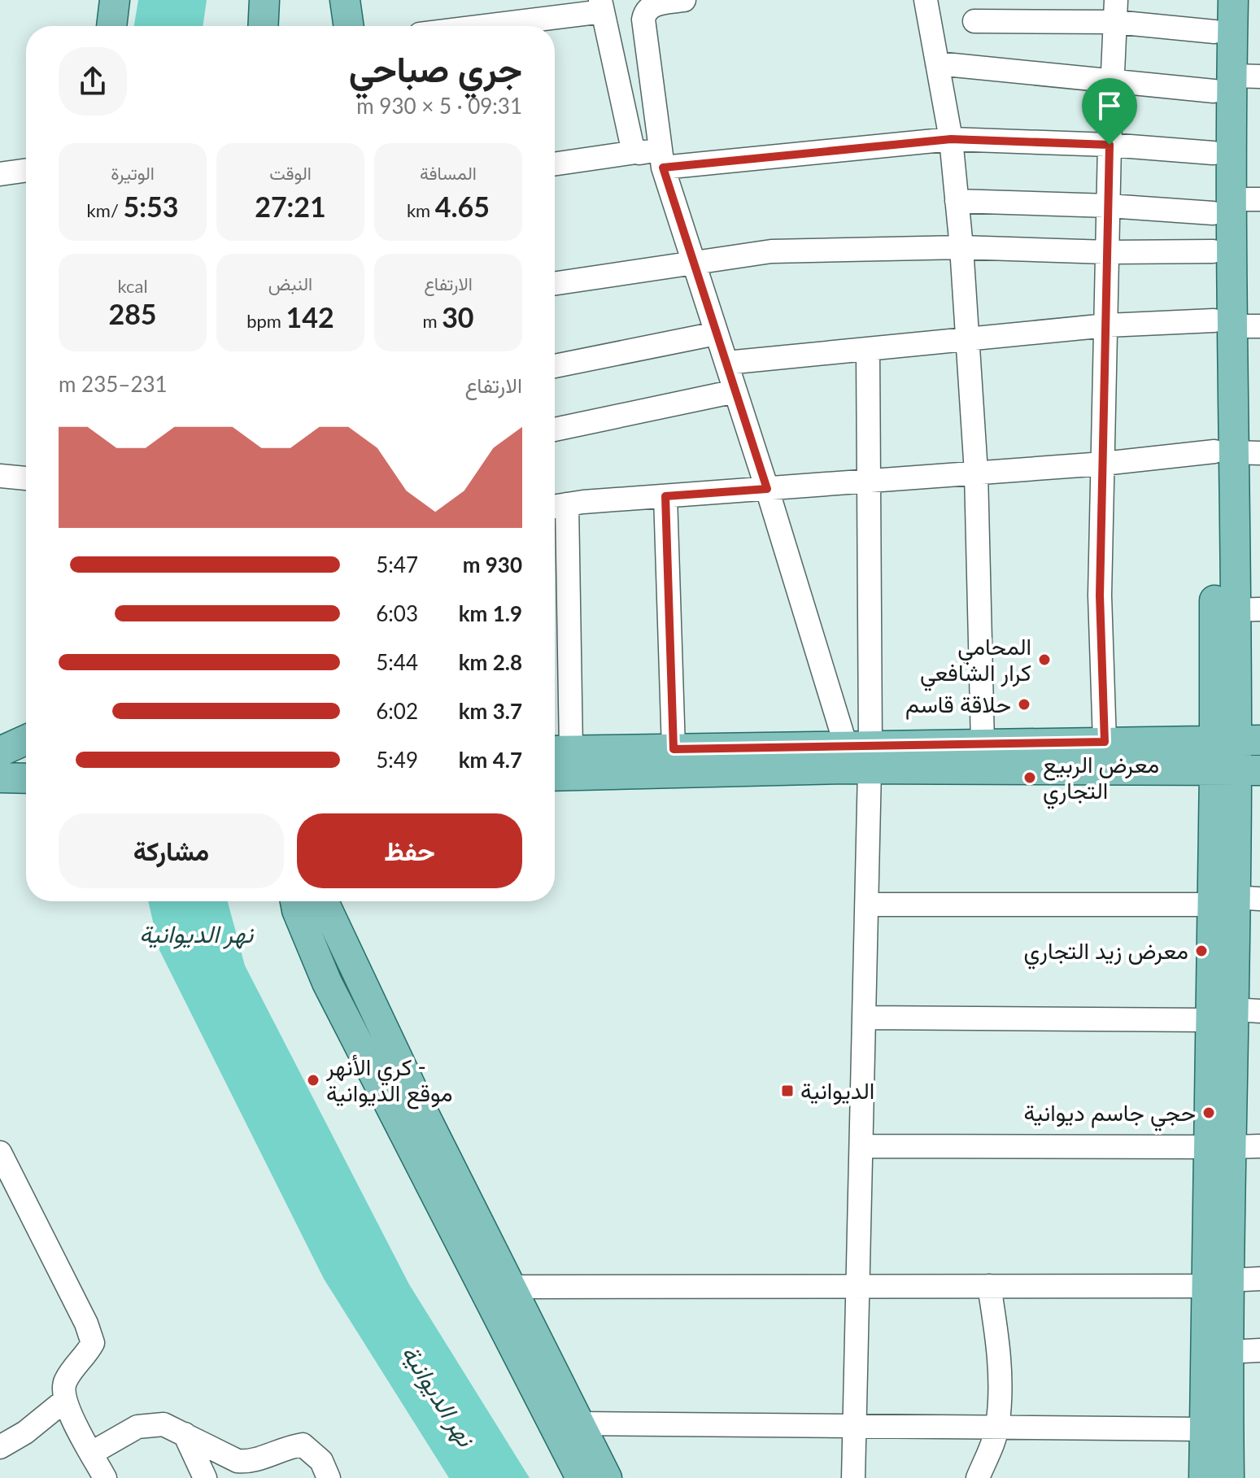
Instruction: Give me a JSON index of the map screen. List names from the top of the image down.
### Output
{
  "water": ["نهر الديوانية"],
  "places": {
    "other": [
      "المحامي كرار الشافعي",
      "حلاقة قاسم",
      "معرض الربيع التجاري",
      "معرض زيد التجاري",
      "كري الأنهر - موقع الديوانية",
      "حجي جاسم ديوانية"
    ],
    "transit": ["الديوانية"]
  },
  "page": {
    "heading": ["جري صباحي", "09:31 · 5 × 930 m"],
    "stats": [
      ["المسافة", "4.65 km"],
      ["الوقت", "27:21"],
      ["الوتيرة", "5:53 /km"],
      ["الارتفاع", "30 m"],
      ["النبض", "142 bpm"],
      ["kcal", "285"]
    ],
    "chart": ["الارتفاع", "231–235 m"],
    "list": [
      {
        "name": "930 m",
        "note": "5:47"
      },
      {
        "name": "1.9 km",
        "note": "6:03"
      },
      {
        "name": "2.8 km",
        "note": "5:44"
      },
      {
        "name": "3.7 km",
        "note": "6:02"
      },
      {
        "name": "4.7 km",
        "note": "5:49"
      }
    ],
    "buttons": ["حفظ", "مشاركة"]
  }
}
